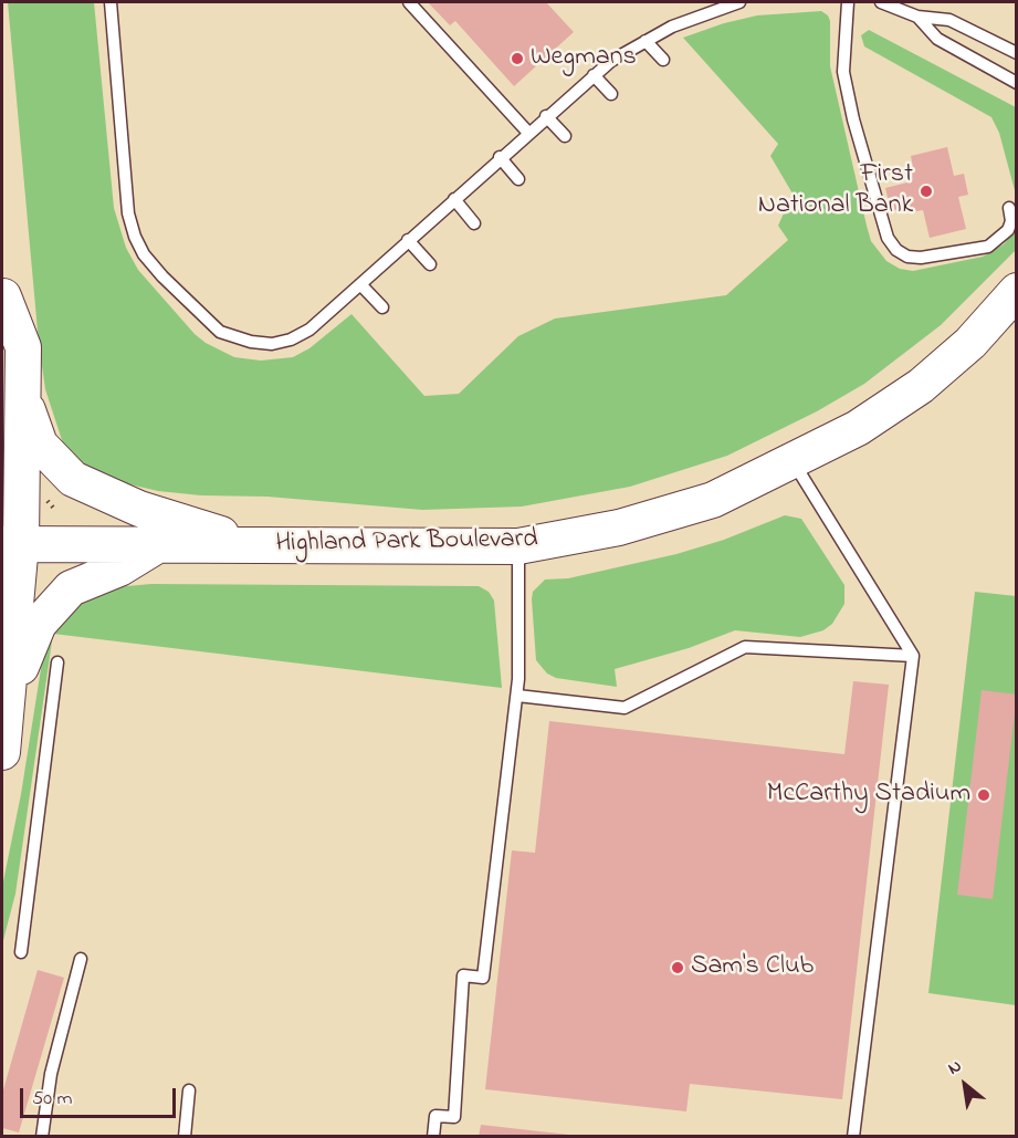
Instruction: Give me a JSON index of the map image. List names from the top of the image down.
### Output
{
  "streets": {
    "main road": ["Highland Park Boulevard"]
  },
  "places": [
    "Wegmans",
    "First National Bank",
    "McCarthy Stadium",
    "Sam's Club"
  ],
  "scale_bar": "50 m",
  "north": "top left"
}
